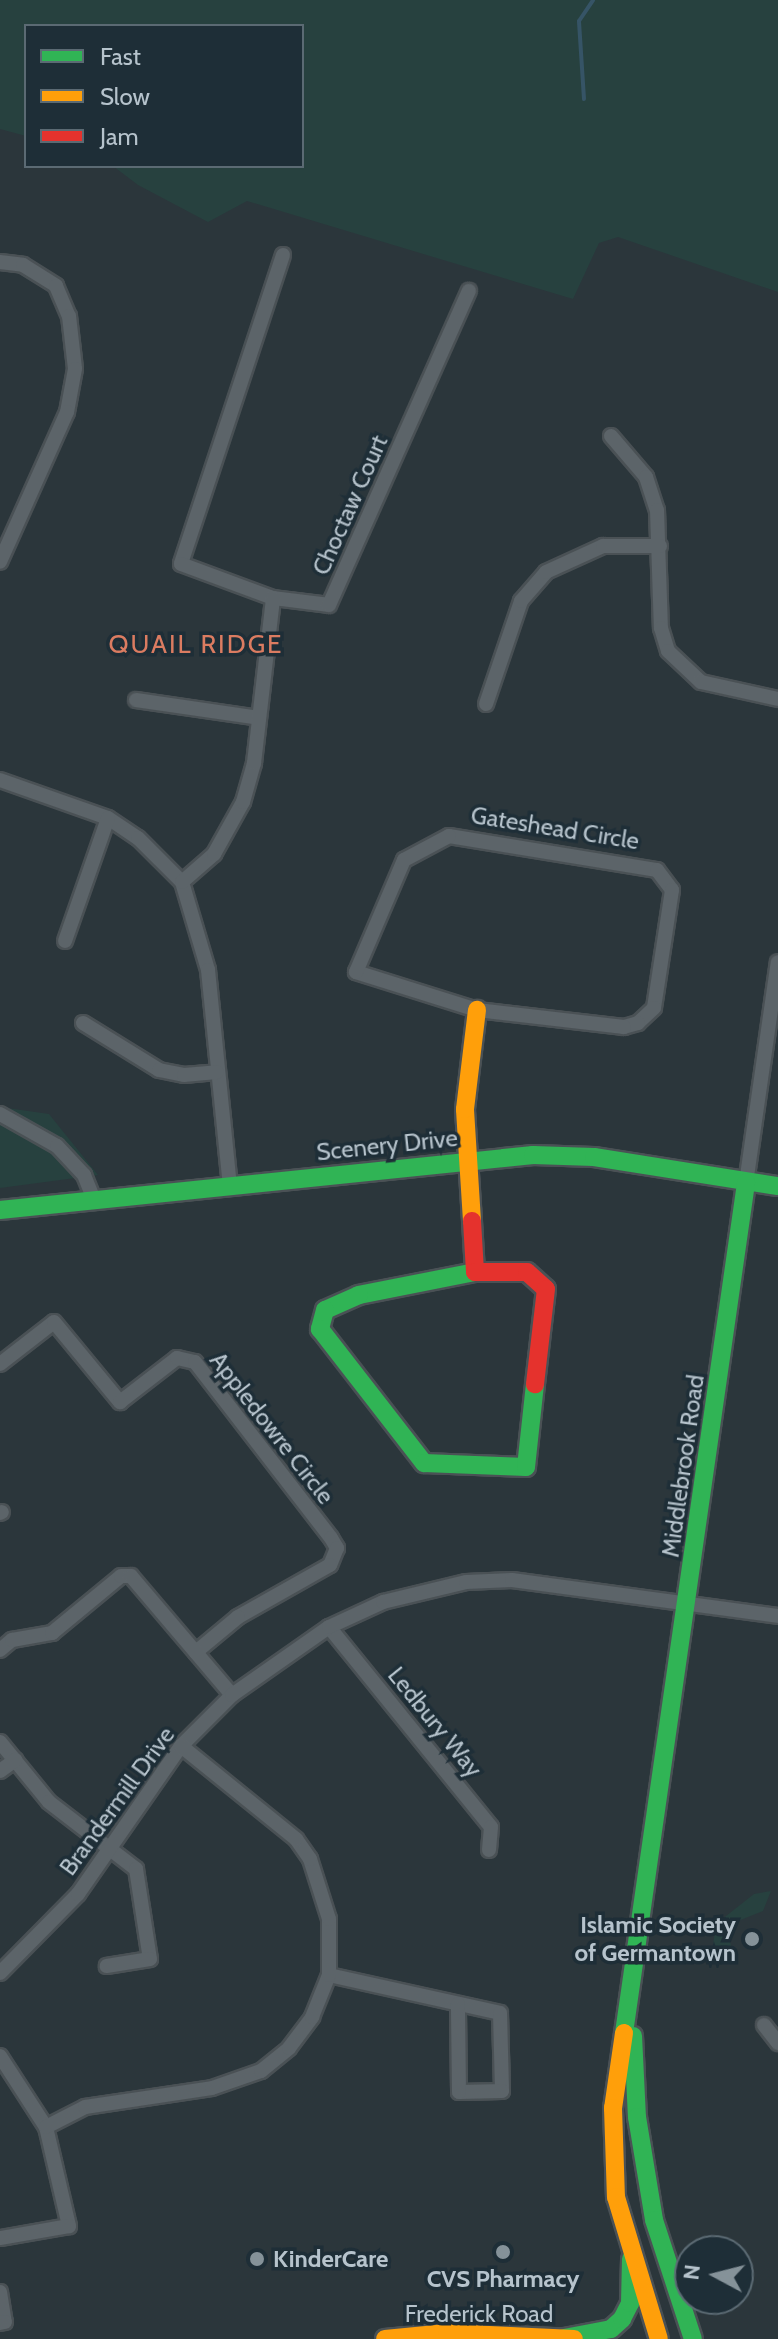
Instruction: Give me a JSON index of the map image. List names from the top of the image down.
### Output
{
  "streets": {
    "street": [
      "Choctaw Court",
      "Gateshead Circle",
      "Scenery Drive",
      "Appledowre Circle",
      "Middlebrook Road",
      "Ledbury Way",
      "Brandermill Drive",
      "Frederick Road"
    ]
  },
  "crossings": [
    ["Scenery Drive", "Middlebrook Road"],
    ["Middlebrook Road", "Brandermill Drive"],
    ["Ledbury Way", "Brandermill Drive"]
  ],
  "districts": ["QUAIL RIDGE"],
  "places": ["Islamic Society of Germantown", "CVS Pharmacy", "KinderCare"],
  "legend": ["Fast", "Slow", "Jam"],
  "north": "left"
}
